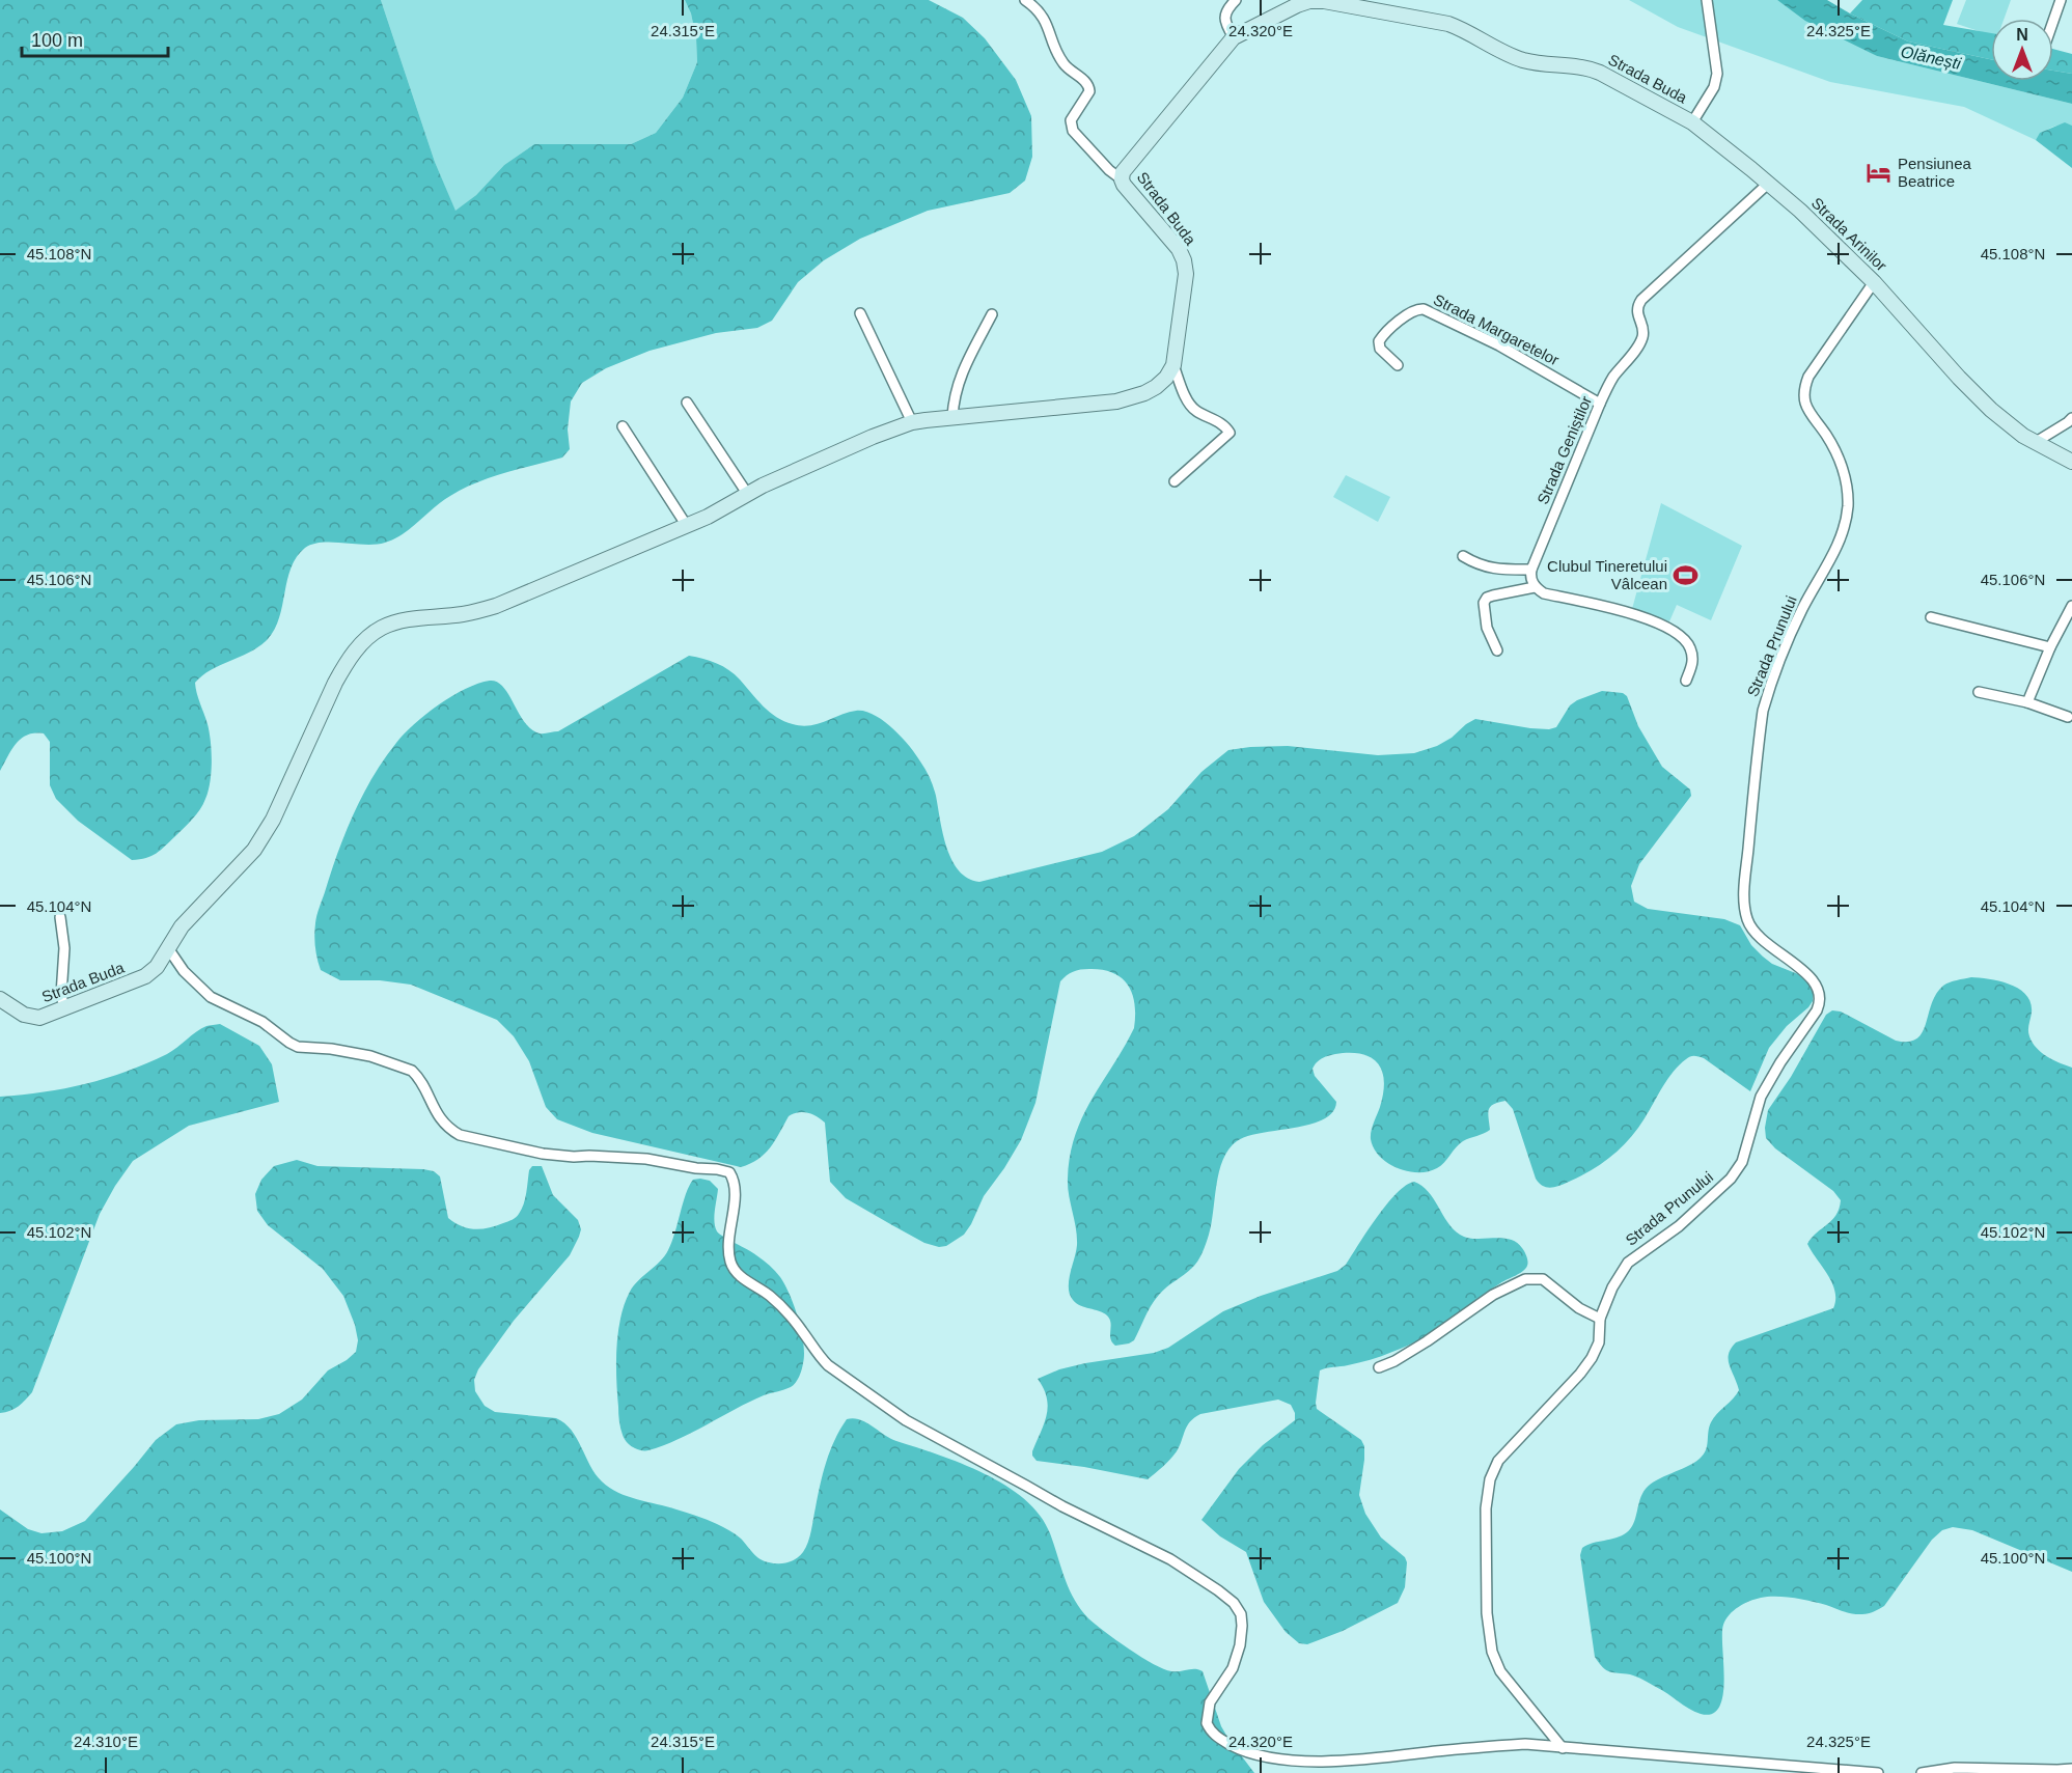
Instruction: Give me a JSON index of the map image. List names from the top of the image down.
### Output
{
  "streets": {
    "street": [
      "Strada Buda",
      "Strada Arinilor",
      "Strada Margaretelor",
      "Strada Geniștilor",
      "Strada Prunului"
    ]
  },
  "crossings": [
    ["Strada Buda", "Strada Arinilor"],
    ["Strada Arinilor", "Strada Geniștilor"],
    ["Strada Arinilor", "Strada Prunului"],
    ["Strada Margaretelor", "Strada Geniștilor"]
  ],
  "water": ["Olănești"],
  "places": {
    "hotel": ["Pensiunea Beatrice"],
    "sports": ["Clubul Tineretului Vâlcean"]
  },
  "scale_bar": "100 m",
  "north": "top",
  "coordinates": [
    "24.315°E",
    "24.320°E",
    "24.325°E",
    "45.108°N",
    "45.106°N",
    "45.104°N",
    "45.102°N",
    "45.100°N",
    "24.310°E"
  ]
}
